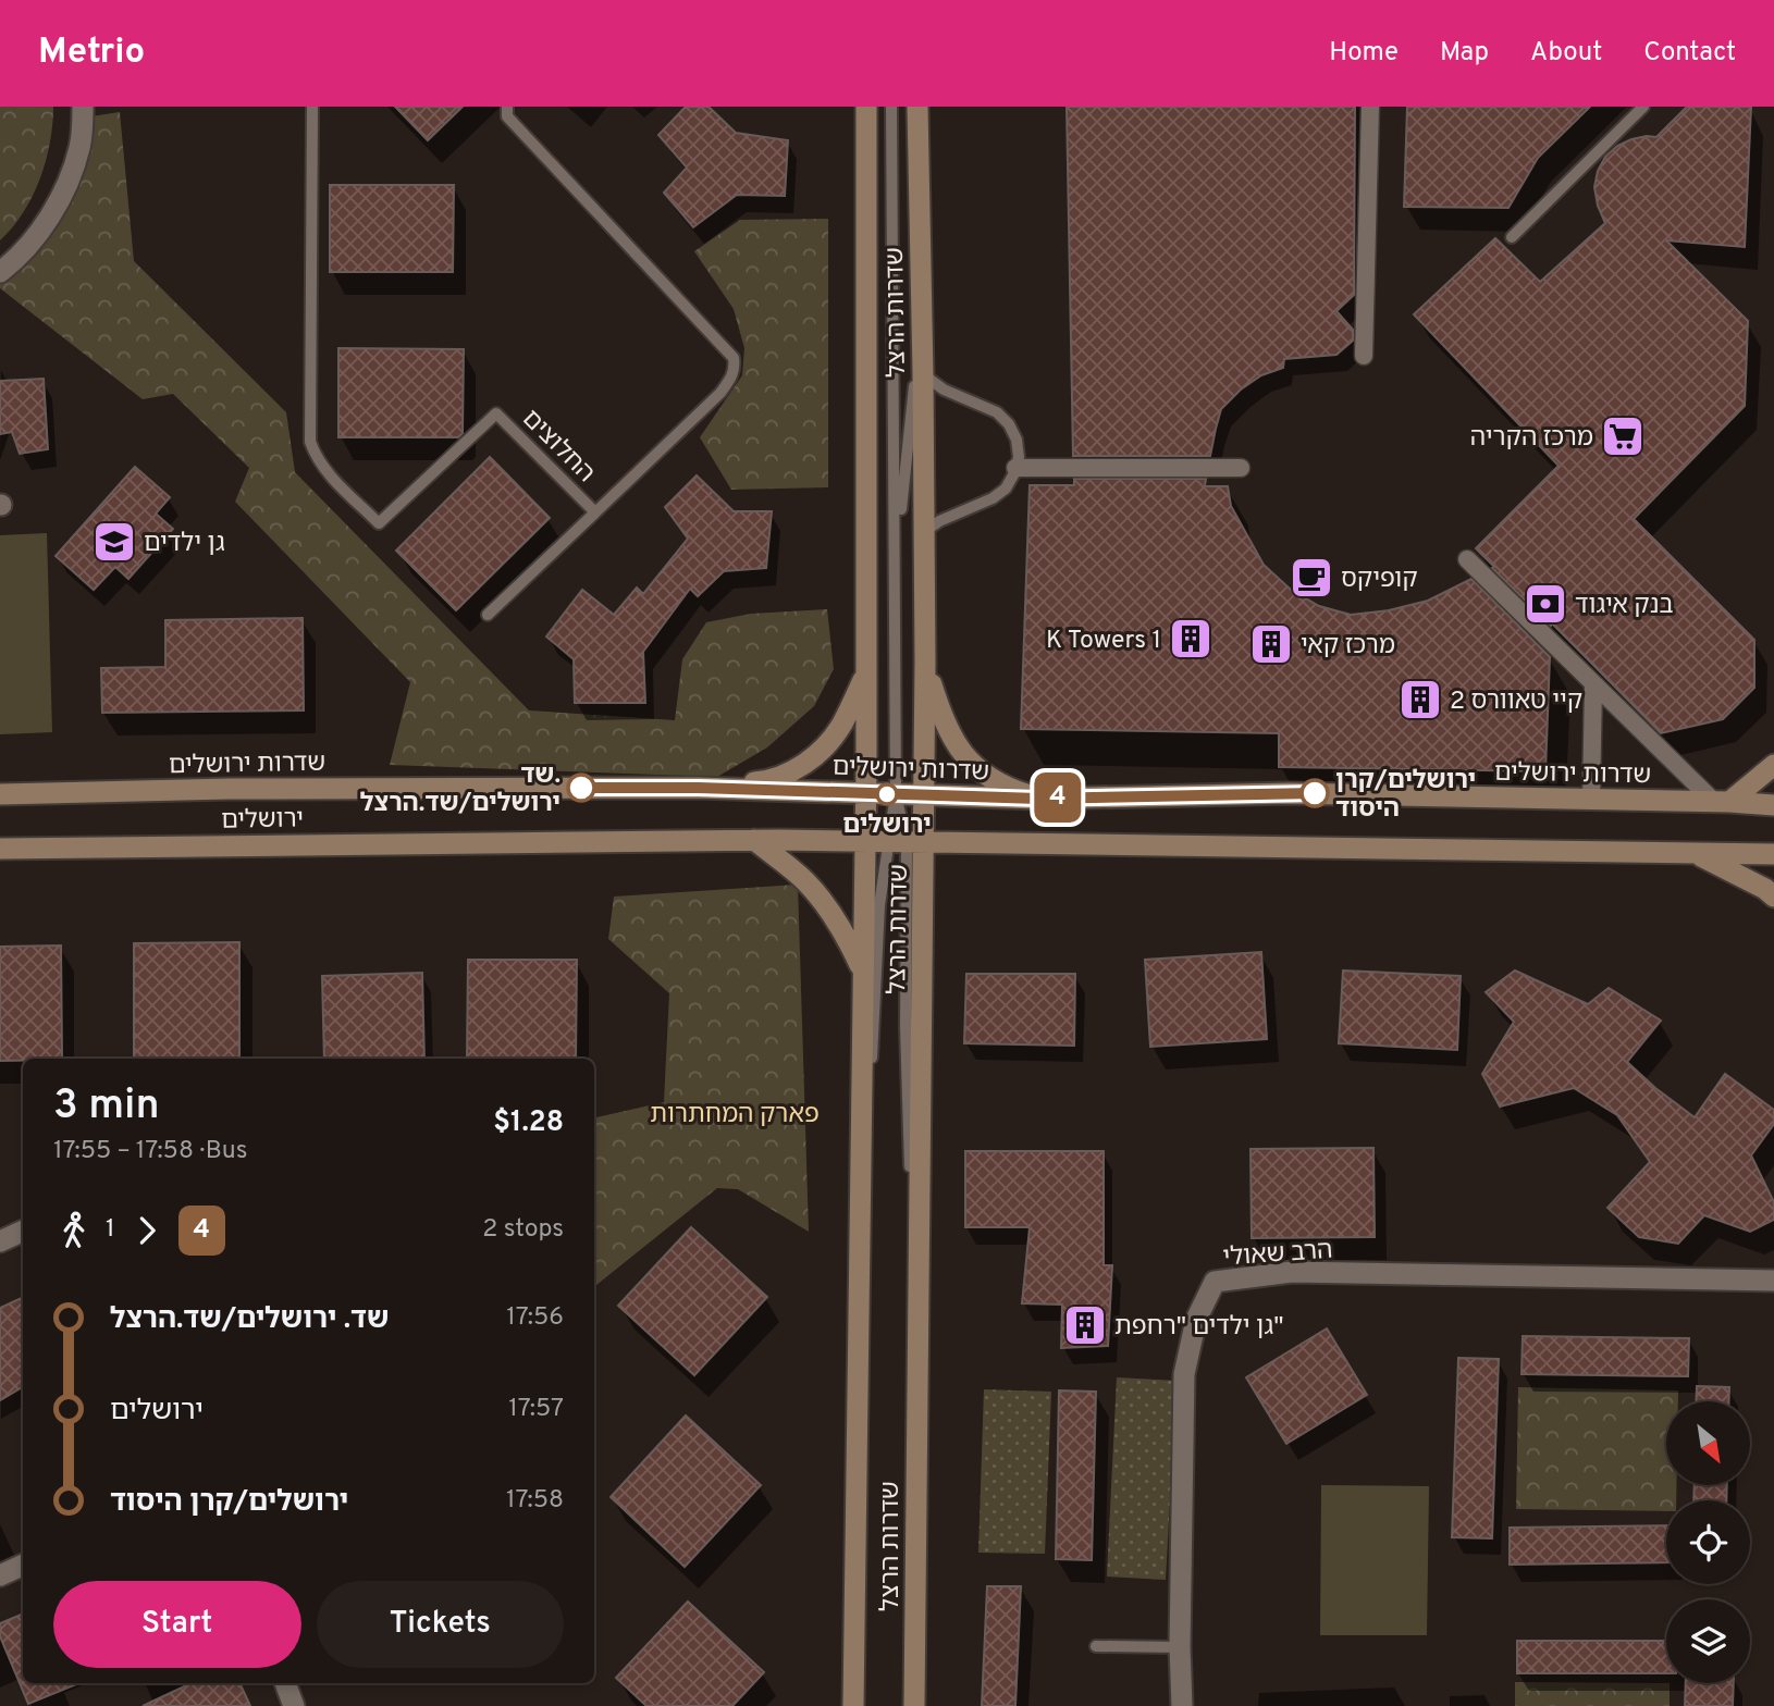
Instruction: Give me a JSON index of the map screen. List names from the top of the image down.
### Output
{
  "streets": {
    "main road": ["שדרות הרצל", "שדרות ירושלים", "ירושלים"],
    "street": ["הרב שאולי"],
    "lane": ["החלוצים"]
  },
  "crossings": [
    ["שדרות הרצל", "שדרות ירושלים"]
  ],
  "parks": ["פארק המחתרות"],
  "places": {
    "supermarket": ["מרכז הקריה"],
    "school or university": ["גן ילדים"],
    "cafe": ["קופיקס"],
    "bank": ["בנק איגוד"],
    "building": [
      "K Towers 1",
      "מרכז קאי",
      "קיי טאוורס 2",
      "גן ילדים \"רחפת\""
    ],
    "other": ["שד. ירושלים/שד.הרצל", "ירושלים/קרן היסוד", "ירושלים"]
  },
  "lines": ["bus line 4"],
  "north": "bottom right",
  "page": {
    "header": "Metrio",
    "nav": [
      "Home",
      "Map",
      "About",
      "Contact"
    ],
    "on_map": "4",
    "heading": ["3 min", "17:55 – 17:58 · Bus", "$1.28"],
    "legs": ["1", "4", "2 stops"],
    "list": [
      {
        "name": "שד. ירושלים/שד.הרצל",
        "value": "17:56"
      },
      {
        "name": "ירושלים",
        "value": "17:57"
      },
      {
        "name": "ירושלים/קרן היסוד",
        "value": "17:58"
      }
    ],
    "buttons": ["Start", "Tickets"]
  }
}
